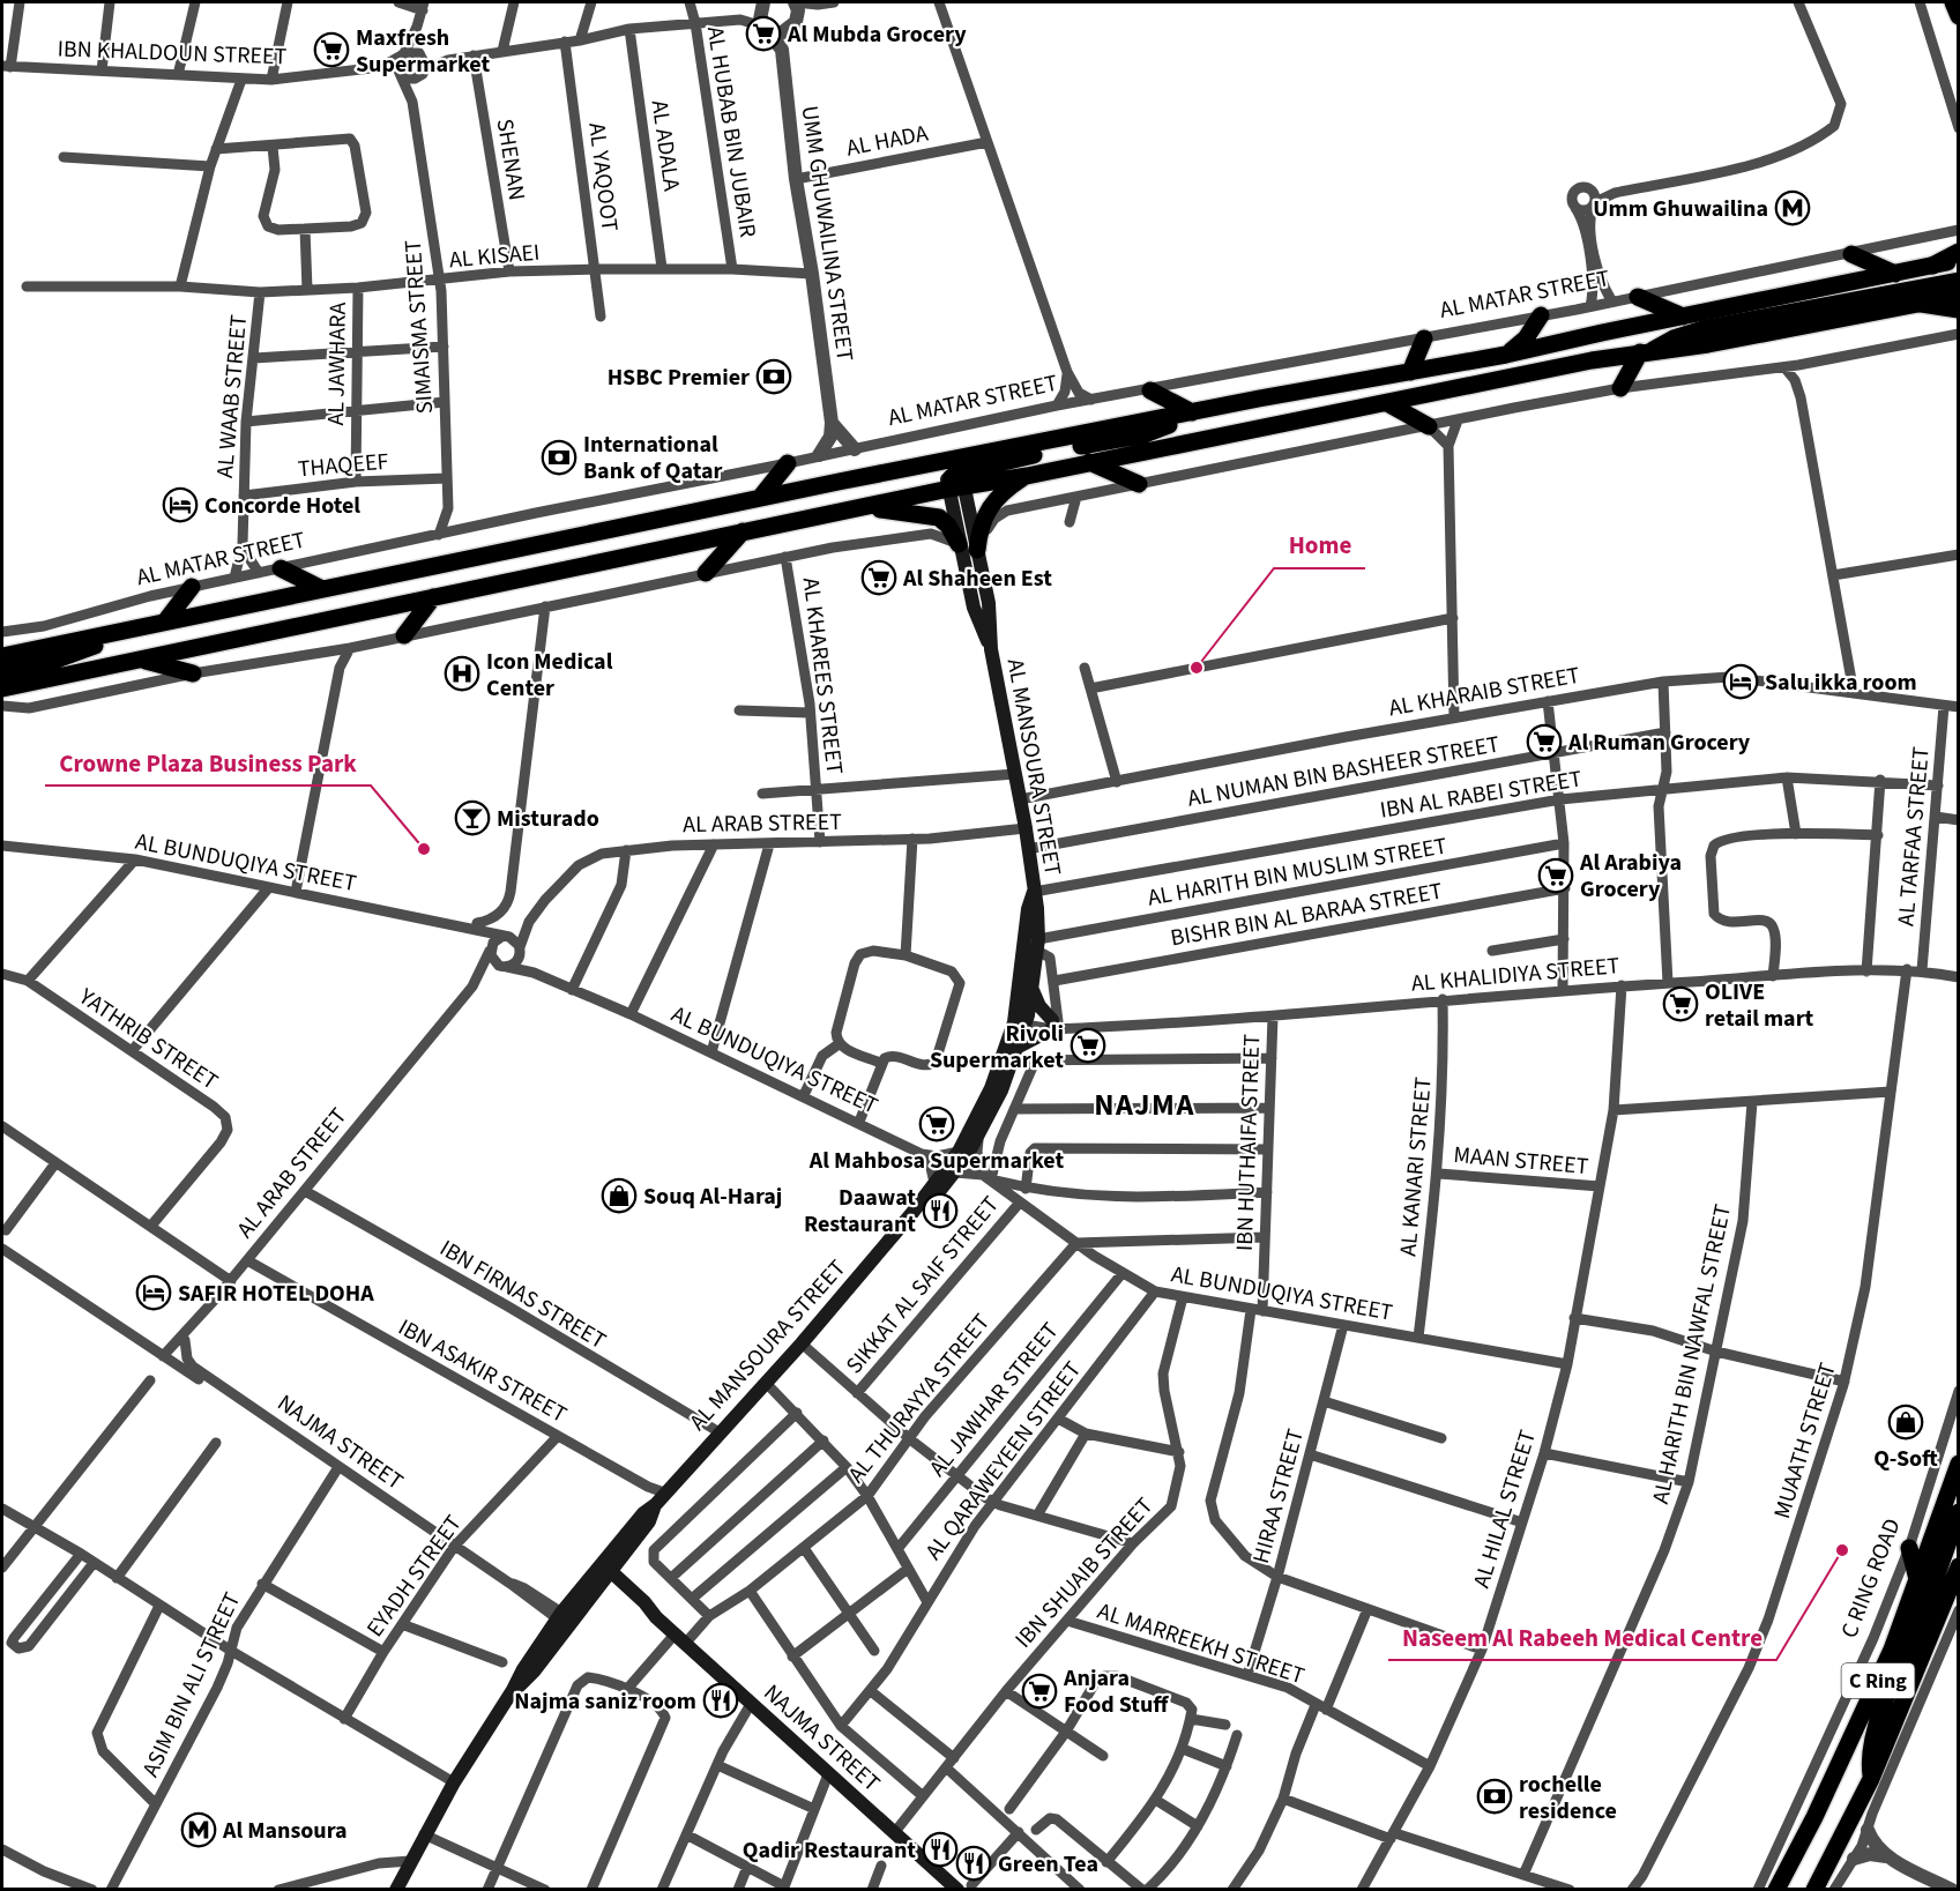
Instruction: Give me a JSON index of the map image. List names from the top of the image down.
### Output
{
  "streets": {
    "main road": [
      "AL MANSOURA STREET",
      "NAJMA STREET",
      "C RING ROAD",
      "C Ring"
    ],
    "street": [
      "IBN KHALDOUN STREET",
      "AL HUBAB BIN JUBAIR",
      "AL HADA",
      "AL ADALA",
      "SHENAN",
      "AL YAQOOT",
      "UMM GHUWAILINA STREET",
      "AL KISAEI",
      "AL MATAR STREET",
      "SIMAISMA STREET",
      "AL JAWHARA",
      "AL WAAB STREET",
      "THAQEEF",
      "AL KHAREES STREET",
      "AL KHARAIB STREET",
      "AL NUMAN BIN BASHEER STREET",
      "IBN AL RABEI STREET",
      "AL ARAB STREET",
      "AL TARFAA STREET",
      "AL BUNDUQIYA STREET",
      "AL HARITH BIN MUSLIM STREET",
      "BISHR BIN AL BARAA STREET",
      "AL KHALIDIYA STREET",
      "YATHRIB STREET",
      "IBN HUTHAIFA STREET",
      "MAAN STREET",
      "AL KANARI STREET",
      "SIKKAT AL SAIF STREET",
      "IBN FIRNAS STREET",
      "AL HARITH BIN NAWFAL STREET",
      "IBN ASAKIR STREET",
      "AL THURAYYA STREET",
      "AL JAWHAR STREET",
      "MUAATH STREET",
      "AL QARAWEYEEN STREET",
      "HIRAA STREET",
      "AL HILAL STREET",
      "IBN SHUAIB STREET",
      "EYADH STREET",
      "AL MARREEKH STREET",
      "ASIM BIN ALI STREET"
    ]
  },
  "crossings": [
    ["IBN KHALDOUN STREET", "SIMAISMA STREET"],
    ["AL HUBAB BIN JUBAIR", "AL KISAEI"],
    ["AL HADA", "UMM GHUWAILINA STREET"],
    ["AL ADALA", "AL KISAEI"],
    ["SHENAN", "AL KISAEI"],
    ["AL YAQOOT", "AL KISAEI"],
    ["UMM GHUWAILINA STREET", "AL KISAEI"],
    ["UMM GHUWAILINA STREET", "AL MATAR STREET"],
    ["AL KISAEI", "SIMAISMA STREET"],
    ["AL KISAEI", "AL JAWHARA"],
    ["AL KISAEI", "AL WAAB STREET"],
    ["AL MATAR STREET", "SIMAISMA STREET"],
    ["AL MATAR STREET", "AL WAAB STREET"],
    ["SIMAISMA STREET", "THAQEEF"],
    ["AL JAWHARA", "THAQEEF"],
    ["AL WAAB STREET", "THAQEEF"],
    ["AL KHAREES STREET", "AL ARAB STREET"],
    ["AL KHARAIB STREET", "AL MANSOURA STREET"],
    ["AL KHARAIB STREET", "AL TARFAA STREET"],
    ["AL MANSOURA STREET", "AL NUMAN BIN BASHEER STREET"],
    ["AL MANSOURA STREET", "IBN AL RABEI STREET"],
    ["AL MANSOURA STREET", "AL ARAB STREET"],
    ["AL MANSOURA STREET", "AL BUNDUQIYA STREET"],
    ["AL MANSOURA STREET", "AL HARITH BIN MUSLIM STREET"],
    ["AL MANSOURA STREET", "AL KHALIDIYA STREET"],
    ["AL MANSOURA STREET", "IBN FIRNAS STREET"],
    ["AL MANSOURA STREET", "IBN ASAKIR STREET"],
    ["AL MANSOURA STREET", "NAJMA STREET"],
    ["IBN AL RABEI STREET", "AL TARFAA STREET"],
    ["AL ARAB STREET", "AL BUNDUQIYA STREET"],
    ["AL ARAB STREET", "IBN FIRNAS STREET"],
    ["AL ARAB STREET", "IBN ASAKIR STREET"],
    ["AL ARAB STREET", "NAJMA STREET"],
    ["AL TARFAA STREET", "AL KHALIDIYA STREET"],
    ["AL BUNDUQIYA STREET", "IBN HUTHAIFA STREET"],
    ["AL BUNDUQIYA STREET", "AL KANARI STREET"],
    ["AL BUNDUQIYA STREET", "SIKKAT AL SAIF STREET"],
    ["AL BUNDUQIYA STREET", "AL THURAYYA STREET"],
    ["AL BUNDUQIYA STREET", "AL JAWHAR STREET"],
    ["AL BUNDUQIYA STREET", "AL QARAWEYEEN STREET"],
    ["AL BUNDUQIYA STREET", "HIRAA STREET"],
    ["AL BUNDUQIYA STREET", "AL HILAL STREET"],
    ["AL BUNDUQIYA STREET", "IBN SHUAIB STREET"],
    ["AL KHALIDIYA STREET", "IBN HUTHAIFA STREET"],
    ["AL KHALIDIYA STREET", "AL KANARI STREET"],
    ["AL KHALIDIYA STREET", "MUAATH STREET"],
    ["AL KHALIDIYA STREET", "AL HILAL STREET"],
    ["IBN HUTHAIFA STREET", "HIRAA STREET"],
    ["MAAN STREET", "AL KANARI STREET"],
    ["MAAN STREET", "AL HILAL STREET"],
    ["IBN ASAKIR STREET", "EYADH STREET"],
    ["AL THURAYYA STREET", "NAJMA STREET"],
    ["NAJMA STREET", "IBN SHUAIB STREET"],
    ["NAJMA STREET", "EYADH STREET"],
    ["NAJMA STREET", "ASIM BIN ALI STREET"],
    ["HIRAA STREET", "AL MARREEKH STREET"],
    ["AL HILAL STREET", "AL MARREEKH STREET"],
    ["IBN SHUAIB STREET", "AL MARREEKH STREET"]
  ],
  "districts": ["NAJMA"],
  "places": {
    "supermarket": [
      "Al Mubda Grocery",
      "Maxfresh Supermarket",
      "Al Shaheen Est",
      "Al Ruman Grocery",
      "Al Arabiya Grocery",
      "OLIVE retail mart",
      "Rivoli Supermarket",
      "Al Mahbosa Supermarket",
      "Anjara Food Stuff"
    ],
    "metro station": ["Umm Ghuwailina", "Al Mansoura"],
    "bank": ["HSBC Premier", "International Bank of Qatar", "rochelle residence"],
    "hotel": ["Concorde Hotel", "Salu ikka room", "SAFIR HOTEL DOHA"],
    "other": ["Home", "Crowne Plaza Business Park", "Naseem Al Rabeeh Medical Centre"],
    "hospital": ["Icon Medical Center"],
    "bar": ["Misturado"],
    "shop": ["Souq Al-Haraj", "Q-Soft"],
    "restaurant": [
      "Daawat Restaurant",
      "Najma saniz room",
      "Qadir Restaurant",
      "Green Tea"
    ]
  }
}
